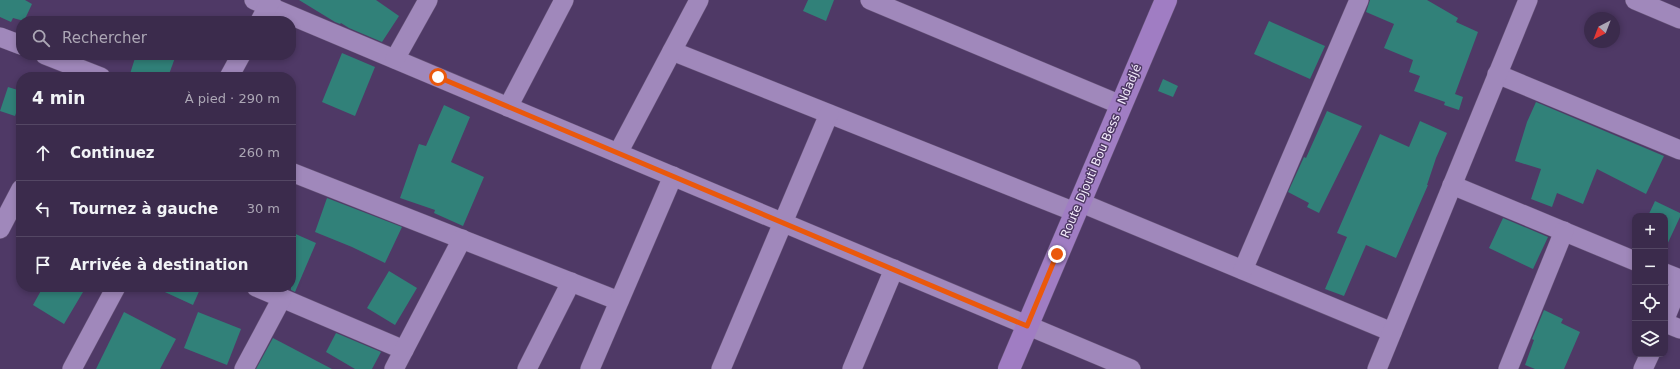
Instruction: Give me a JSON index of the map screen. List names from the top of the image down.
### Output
{
  "streets": {
    "main road": ["Route Djouti Bou Bess - Ndadjé"]
  },
  "north": "bottom left",
  "page": {
    "search": "Rechercher",
    "heading": ["4 min", "À pied · 290 m"],
    "list": [
      ["Continuez", "260 m"],
      ["Tournez à gauche", "30 m"],
      "Arrivée à destination"
    ],
    "map_buttons": ["+", "−"]
  }
}
